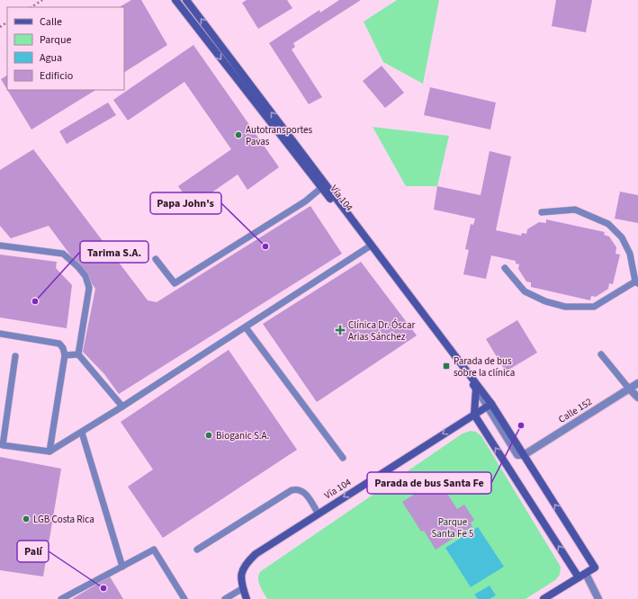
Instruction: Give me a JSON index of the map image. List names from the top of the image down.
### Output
{
  "streets": {
    "main road": ["Vía 104"],
    "street": ["Calle 152"]
  },
  "crossings": [
    ["Vía 104", "Calle 152"]
  ],
  "parks": ["Parque Santa Fe 5"],
  "places": {
    "other": [
      "Autotransportes Pavas",
      "Papa John's",
      "Tarima S.A.",
      "Parada de bus Santa Fe",
      "Bioganic S.A.",
      "LGB Costa Rica",
      "Palí"
    ],
    "health": ["Clínica Dr. Óscar Arias Sánchez"],
    "transit": ["Parada de bus sobre la clínica"]
  },
  "legend": [
    "Calle",
    "Parque",
    "Agua",
    "Edificio"
  ]
}
